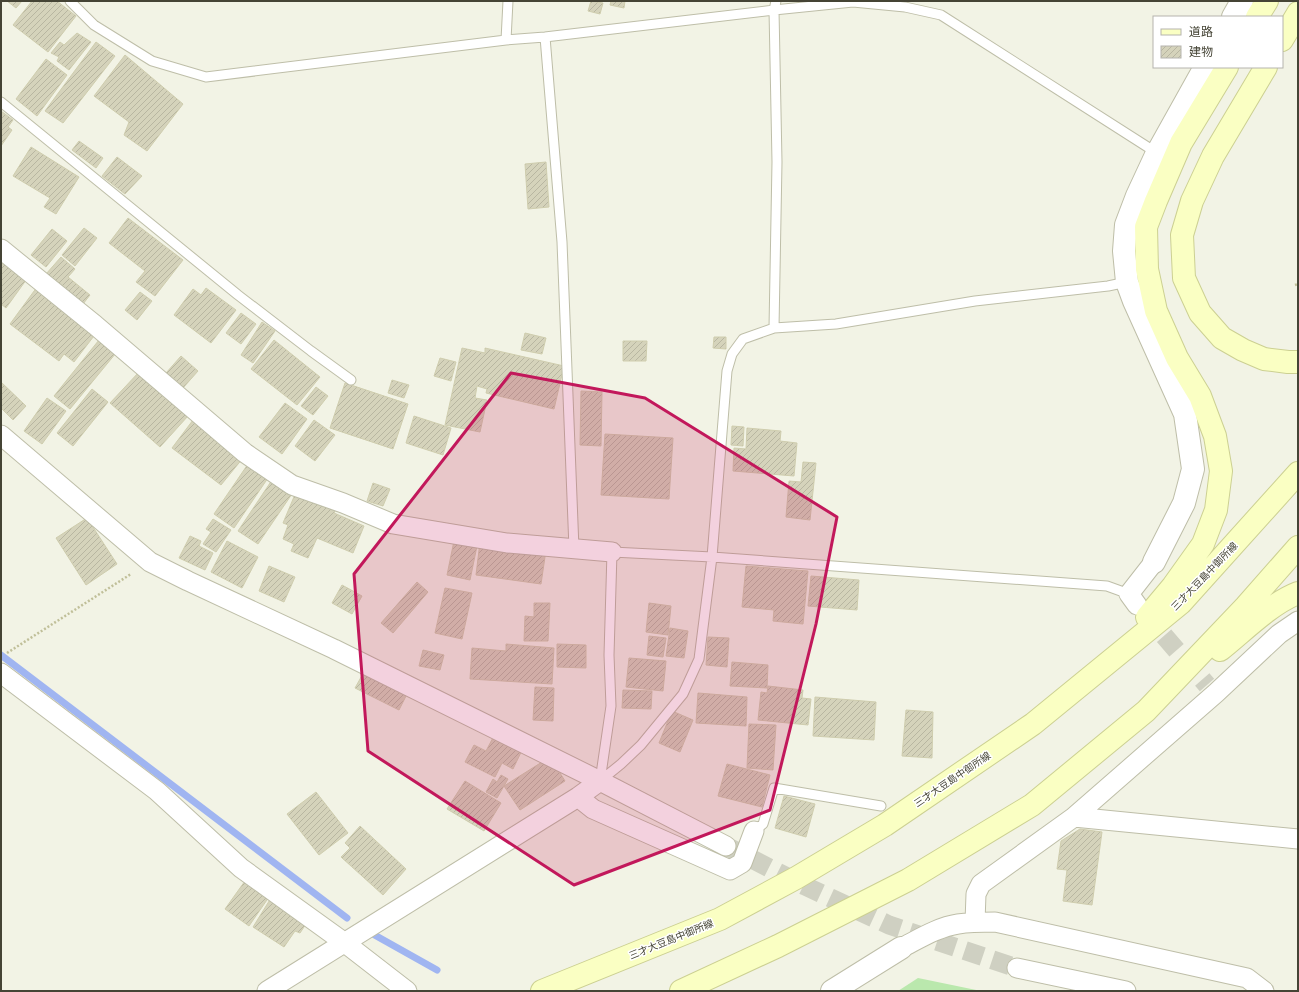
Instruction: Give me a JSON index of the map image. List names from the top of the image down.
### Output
{
  "streets": {
    "main road": ["三才大豆島中御所線"]
  },
  "legend": ["道路", "建物"]
}
